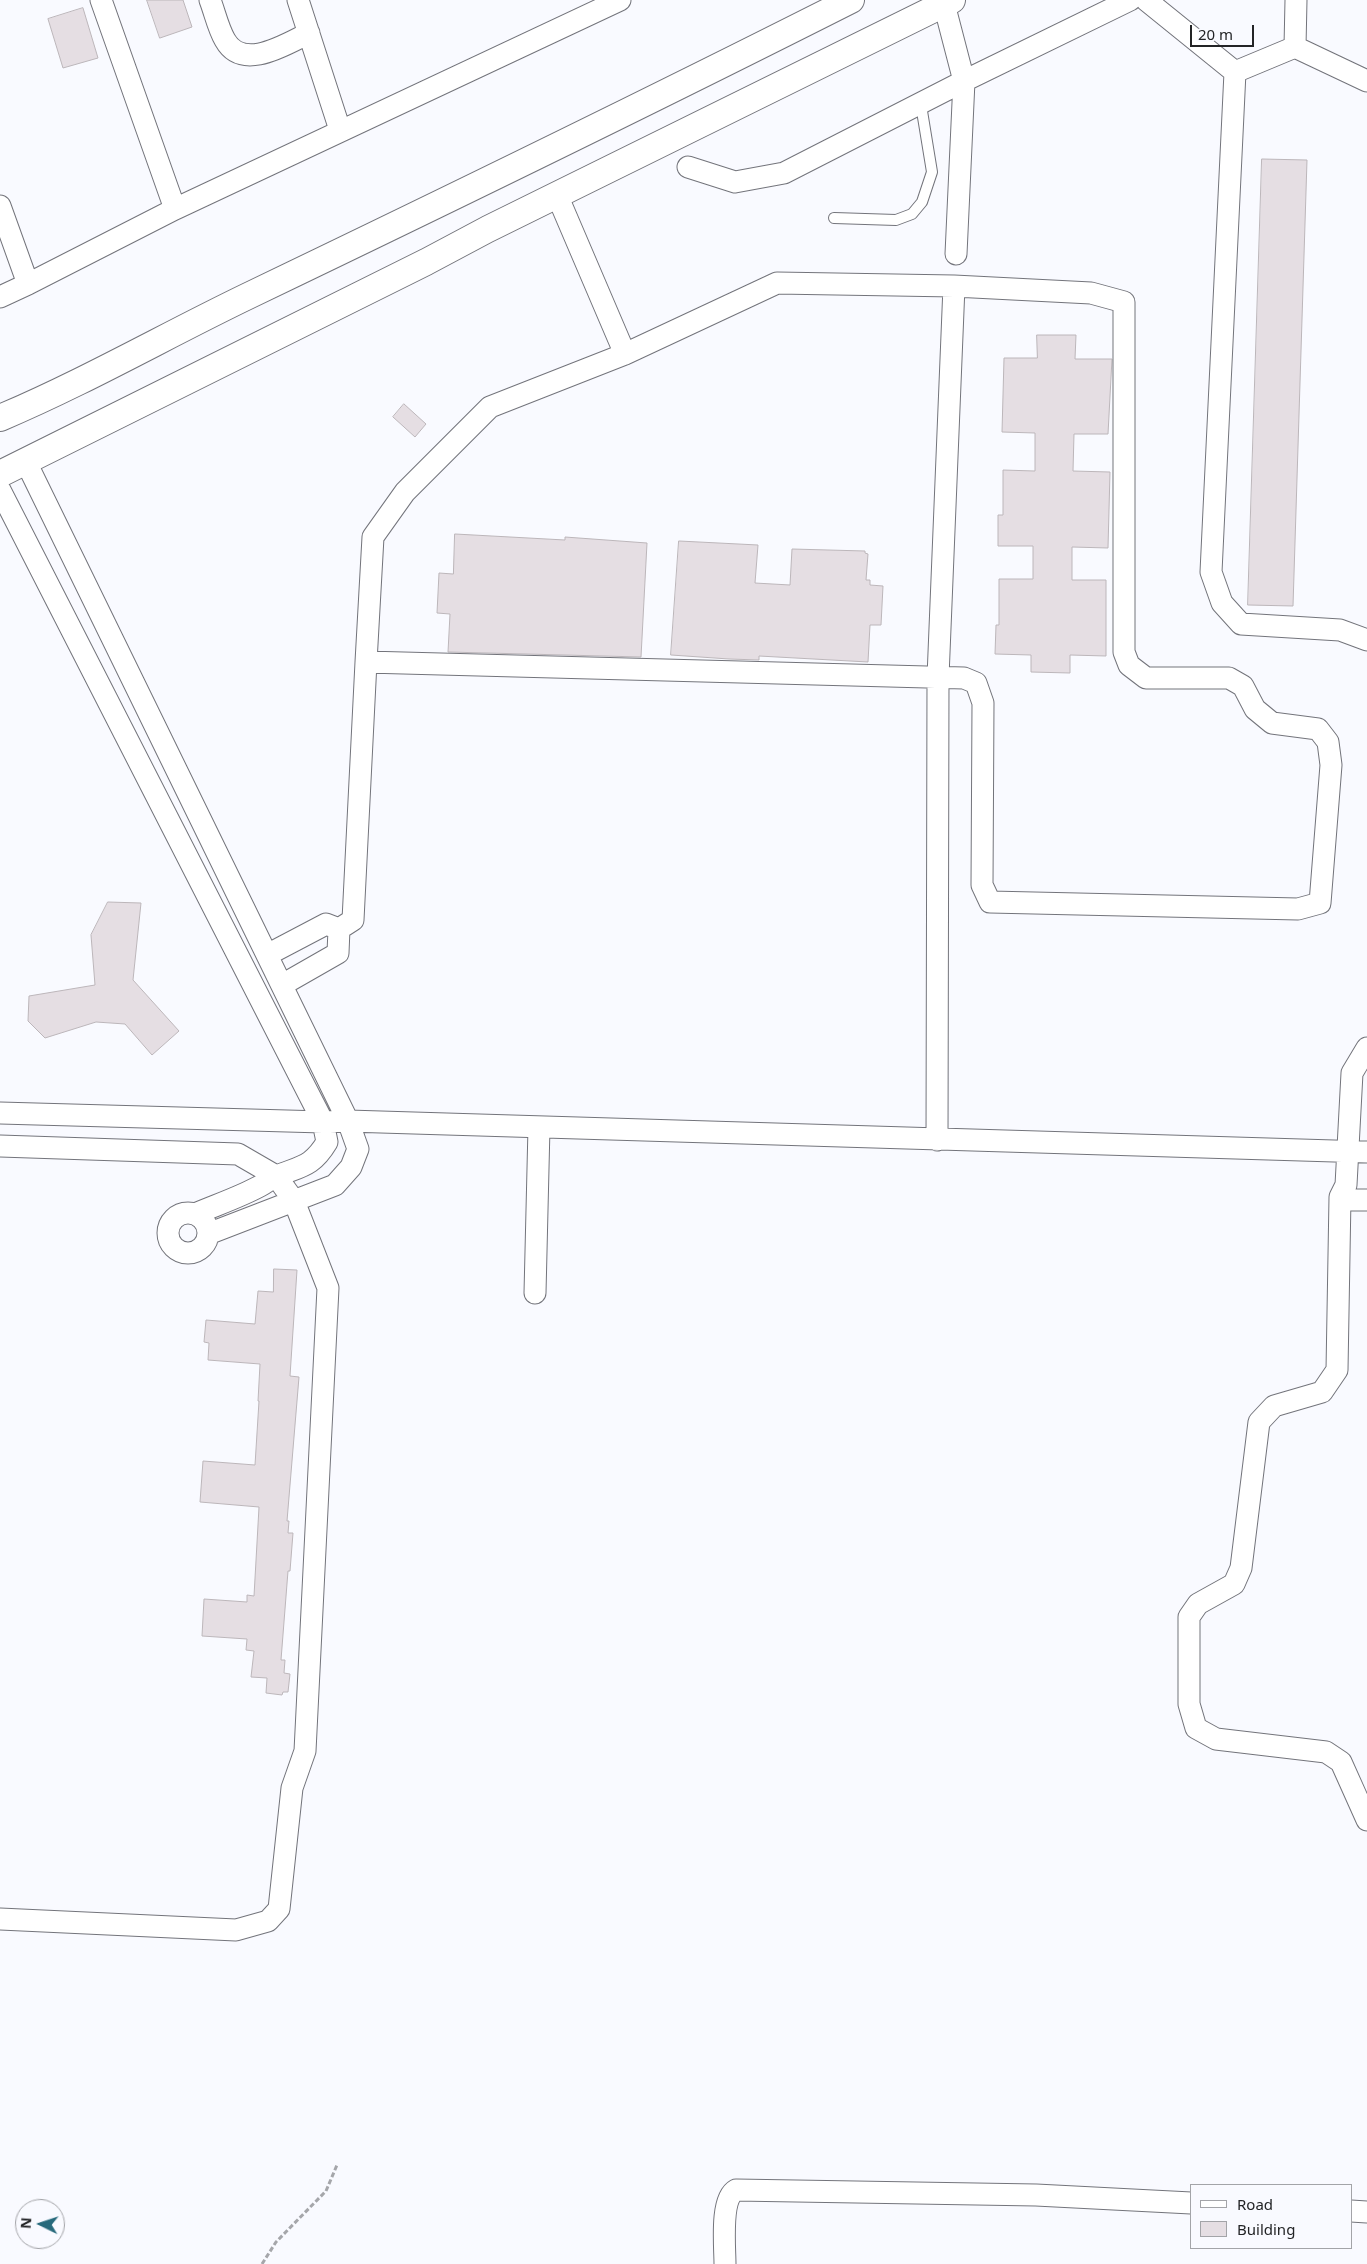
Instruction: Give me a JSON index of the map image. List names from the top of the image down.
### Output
{
  "legend": ["Road", "Building"],
  "scale_bar": "20 m",
  "north": "left"
}
